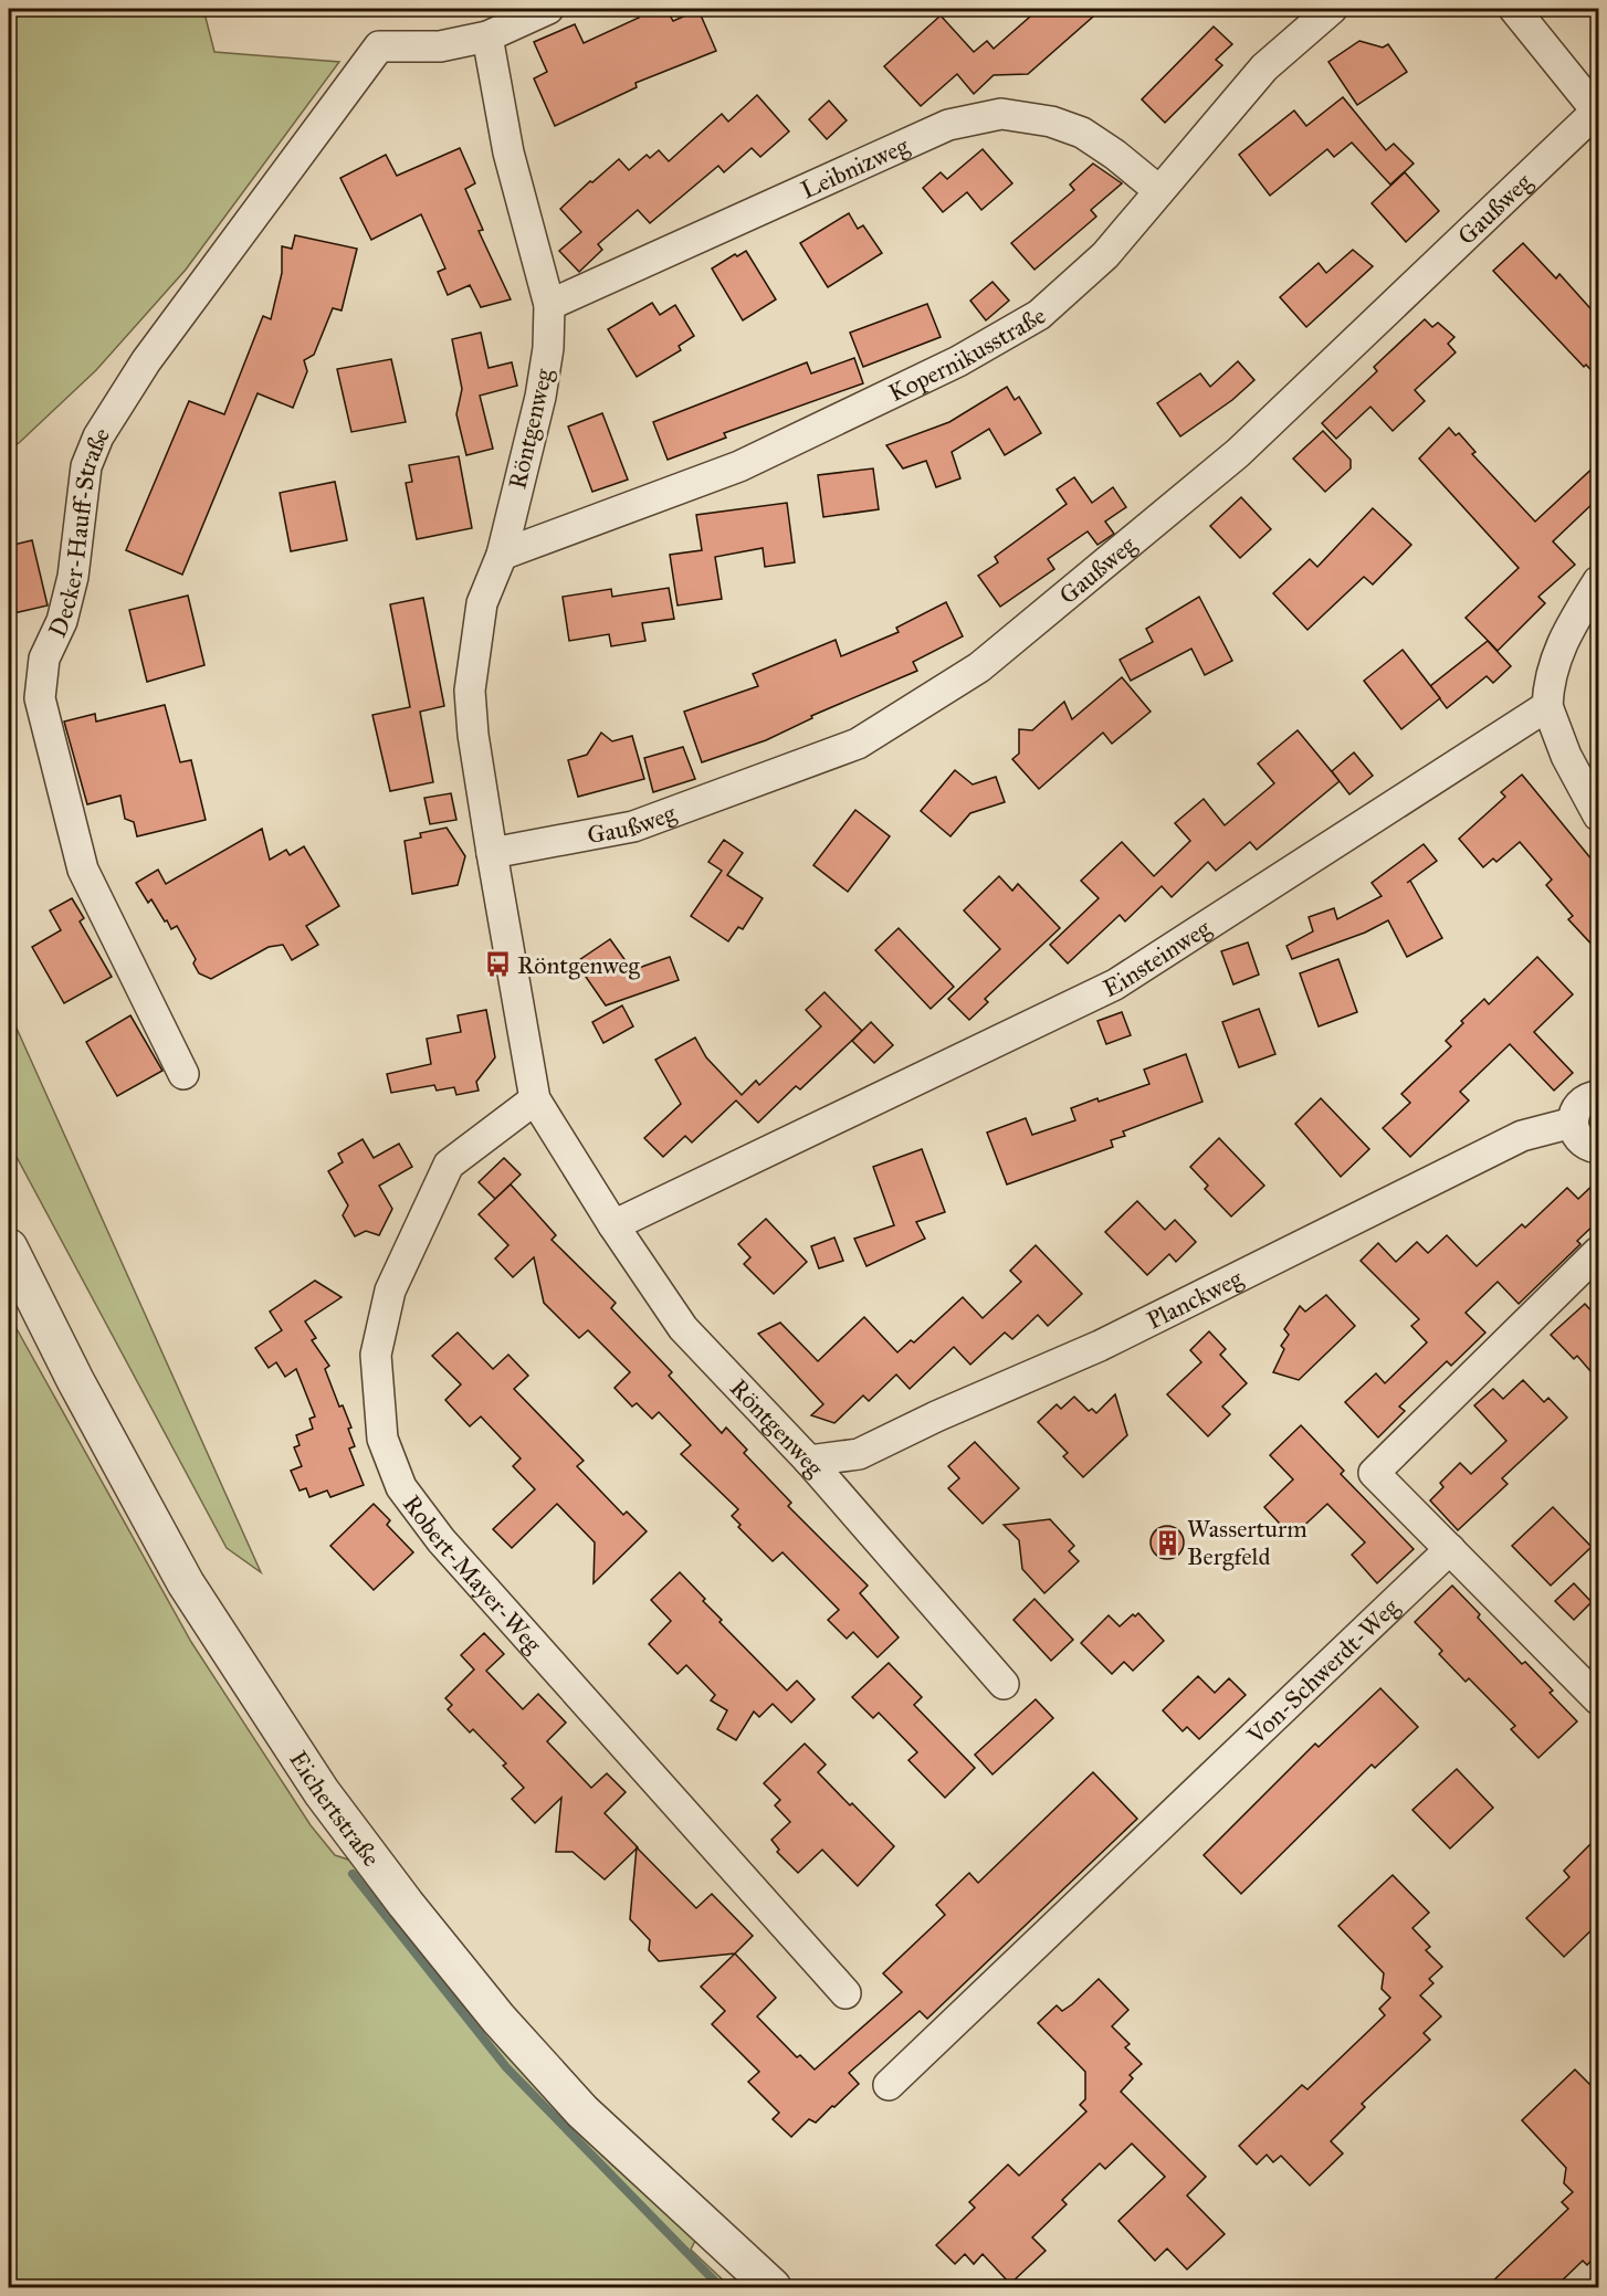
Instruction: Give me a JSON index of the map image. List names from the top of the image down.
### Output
{
  "streets": {
    "street": [
      "Leibnizweg",
      "Gaußweg",
      "Kopernikusstraße",
      "Röntgenweg",
      "Decker-Hauff-Straße",
      "Einsteinweg",
      "Planckweg",
      "Robert-Mayer-Weg",
      "Von-Schwerdt-Weg",
      "Eichertstraße"
    ]
  },
  "crossings": [
    ["Leibnizweg", "Kopernikusstraße"],
    ["Leibnizweg", "Röntgenweg"],
    ["Gaußweg", "Röntgenweg"],
    ["Kopernikusstraße", "Röntgenweg"],
    ["Röntgenweg", "Decker-Hauff-Straße"],
    ["Röntgenweg", "Einsteinweg"],
    ["Röntgenweg", "Planckweg"],
    ["Röntgenweg", "Robert-Mayer-Weg"]
  ],
  "places": {
    "bus stop": ["Röntgenweg"],
    "building": ["Wasserturm Bergfeld"]
  }
}
